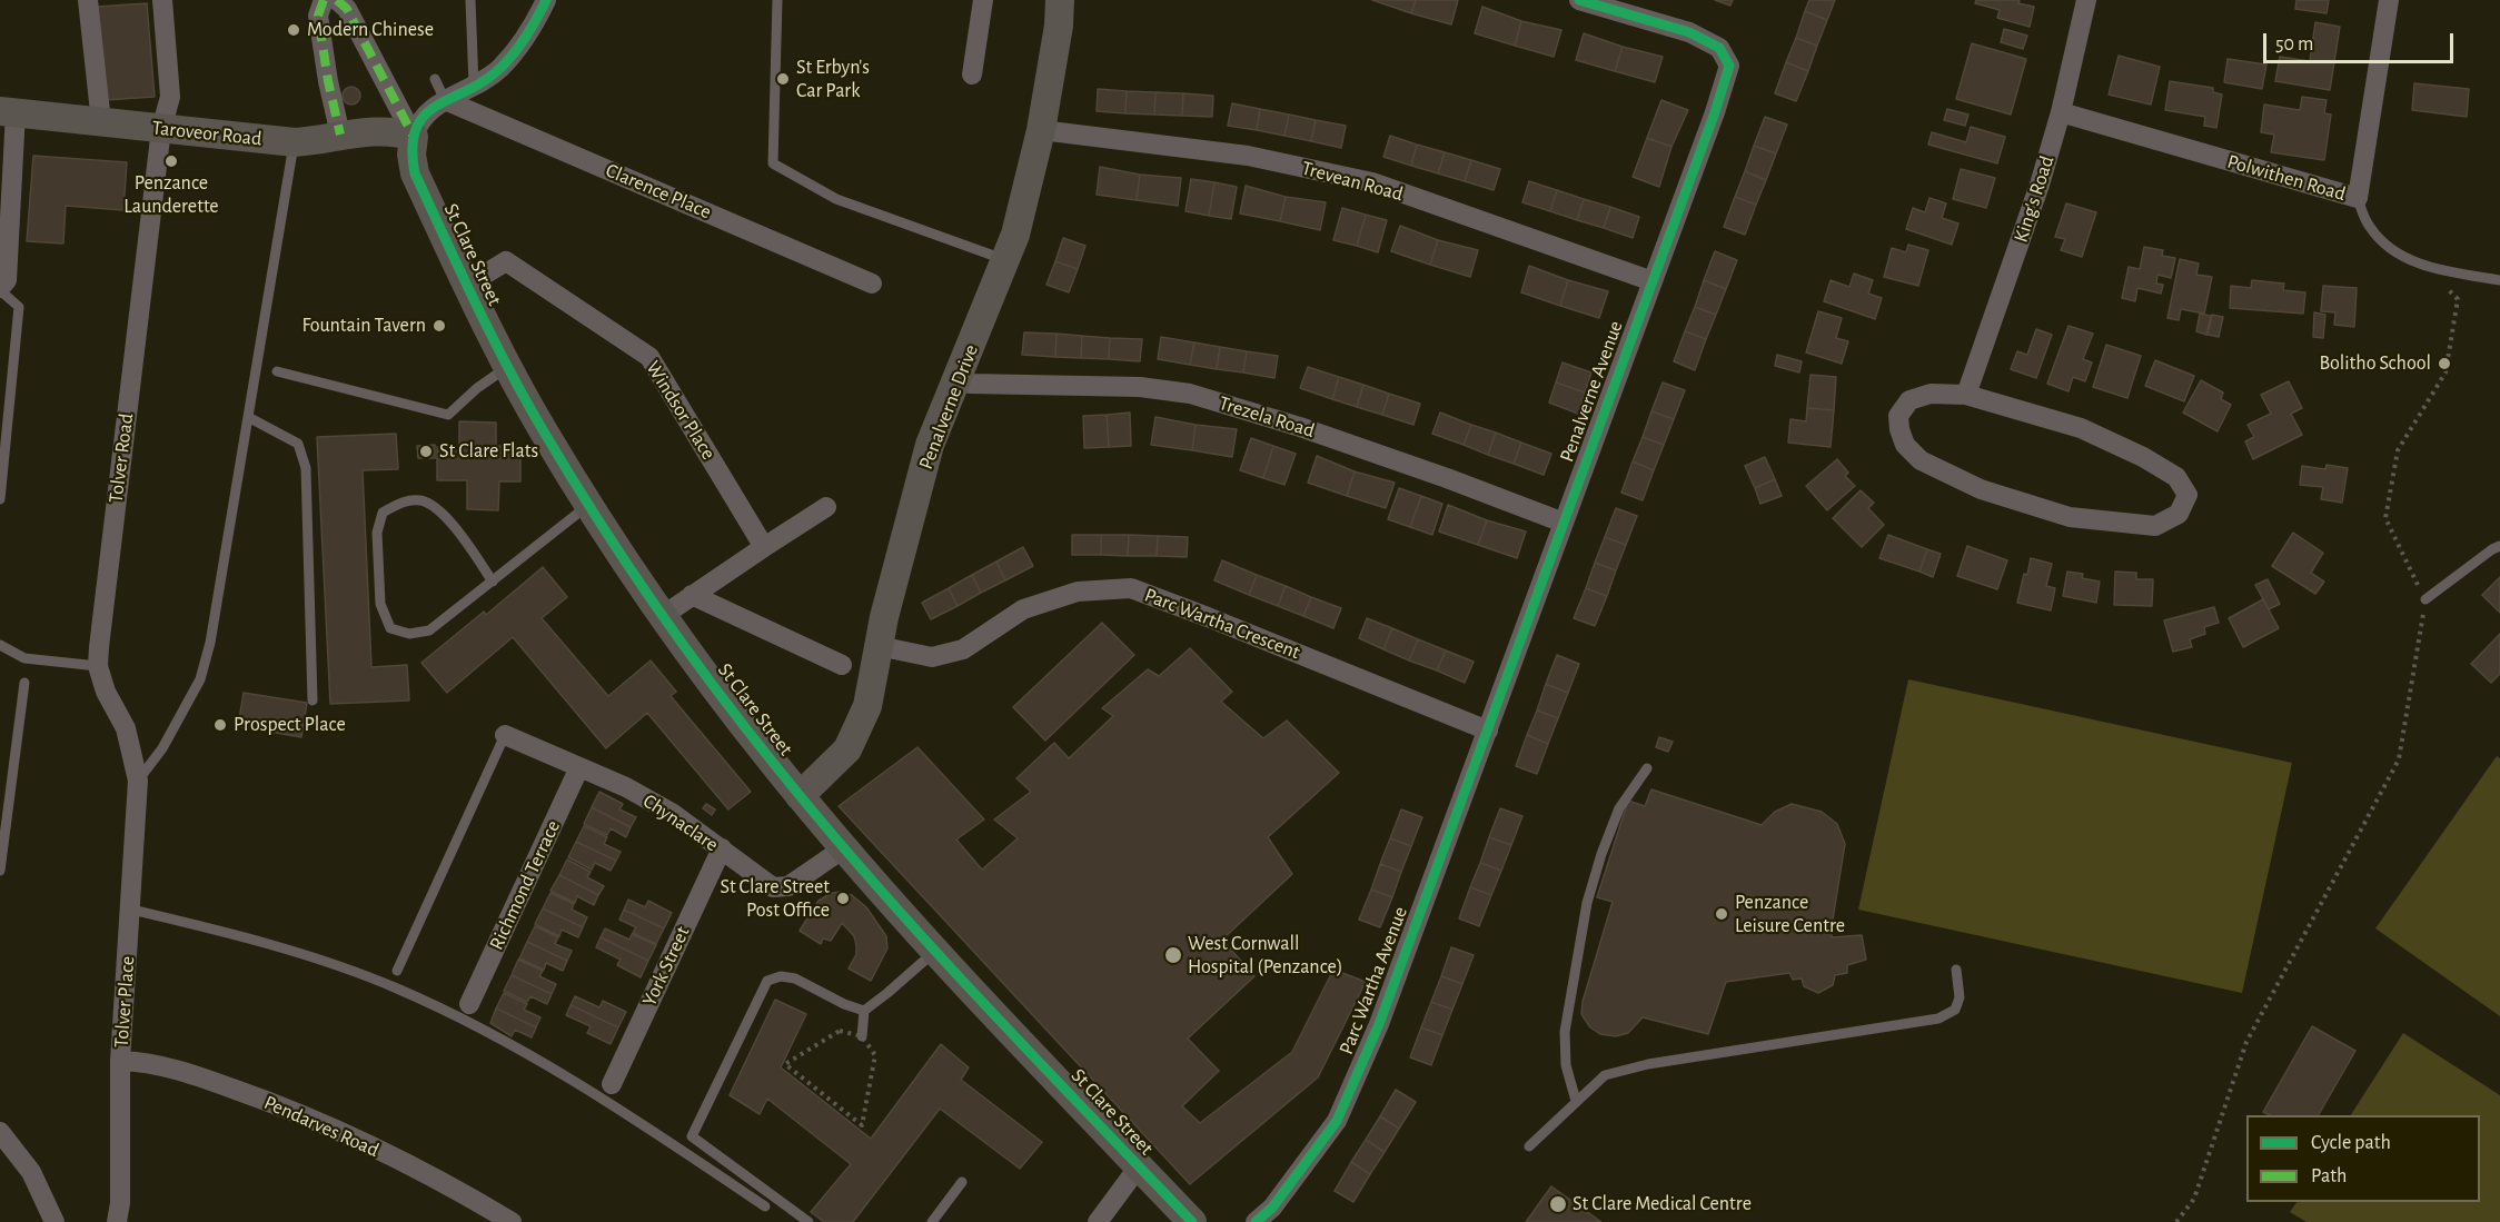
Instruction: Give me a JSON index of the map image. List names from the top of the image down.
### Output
{
  "streets": {
    "street": [
      "Taroveor Road",
      "Polwithen Road",
      "Trevean Road",
      "Clarence Place",
      "King's Road",
      "St Clare Street",
      "Penalverne Avenue",
      "Penalverne Drive",
      "Windsor Place",
      "Trezela Road",
      "Tolver Road",
      "Parc Wartha Crescent",
      "Chynaclare",
      "Richmond Terrace",
      "York Street",
      "Parc Wartha Avenue",
      "Tolver Place",
      "Pendarves Road"
    ]
  },
  "crossings": [
    ["Taroveor Road", "St Clare Street"],
    ["Taroveor Road", "Tolver Road"],
    ["Polwithen Road", "King's Road"],
    ["Trevean Road", "Penalverne Avenue"],
    ["Trevean Road", "Penalverne Drive"],
    ["St Clare Street", "Penalverne Drive"],
    ["St Clare Street", "Windsor Place"],
    ["St Clare Street", "Chynaclare"],
    ["Penalverne Avenue", "Trezela Road"],
    ["Penalverne Avenue", "Parc Wartha Crescent"],
    ["Penalverne Avenue", "Parc Wartha Avenue"],
    ["Penalverne Drive", "Trezela Road"],
    ["Penalverne Drive", "Parc Wartha Crescent"],
    ["Tolver Road", "Tolver Place"],
    ["Parc Wartha Crescent", "Parc Wartha Avenue"],
    ["Chynaclare", "Richmond Terrace"],
    ["Chynaclare", "York Street"],
    ["Tolver Place", "Pendarves Road"]
  ],
  "places": [
    "Modern Chinese",
    "St Erbyn's Car Park",
    "Penzance Launderette",
    "Fountain Tavern",
    "Bolitho School",
    "St Clare Flats",
    "Prospect Place",
    "St Clare Street Post Office",
    "Penzance Leisure Centre",
    "West Cornwall Hospital (Penzance)",
    "St Clare Medical Centre"
  ],
  "legend": ["Cycle path", "Path"],
  "scale_bar": "50 m"
}
